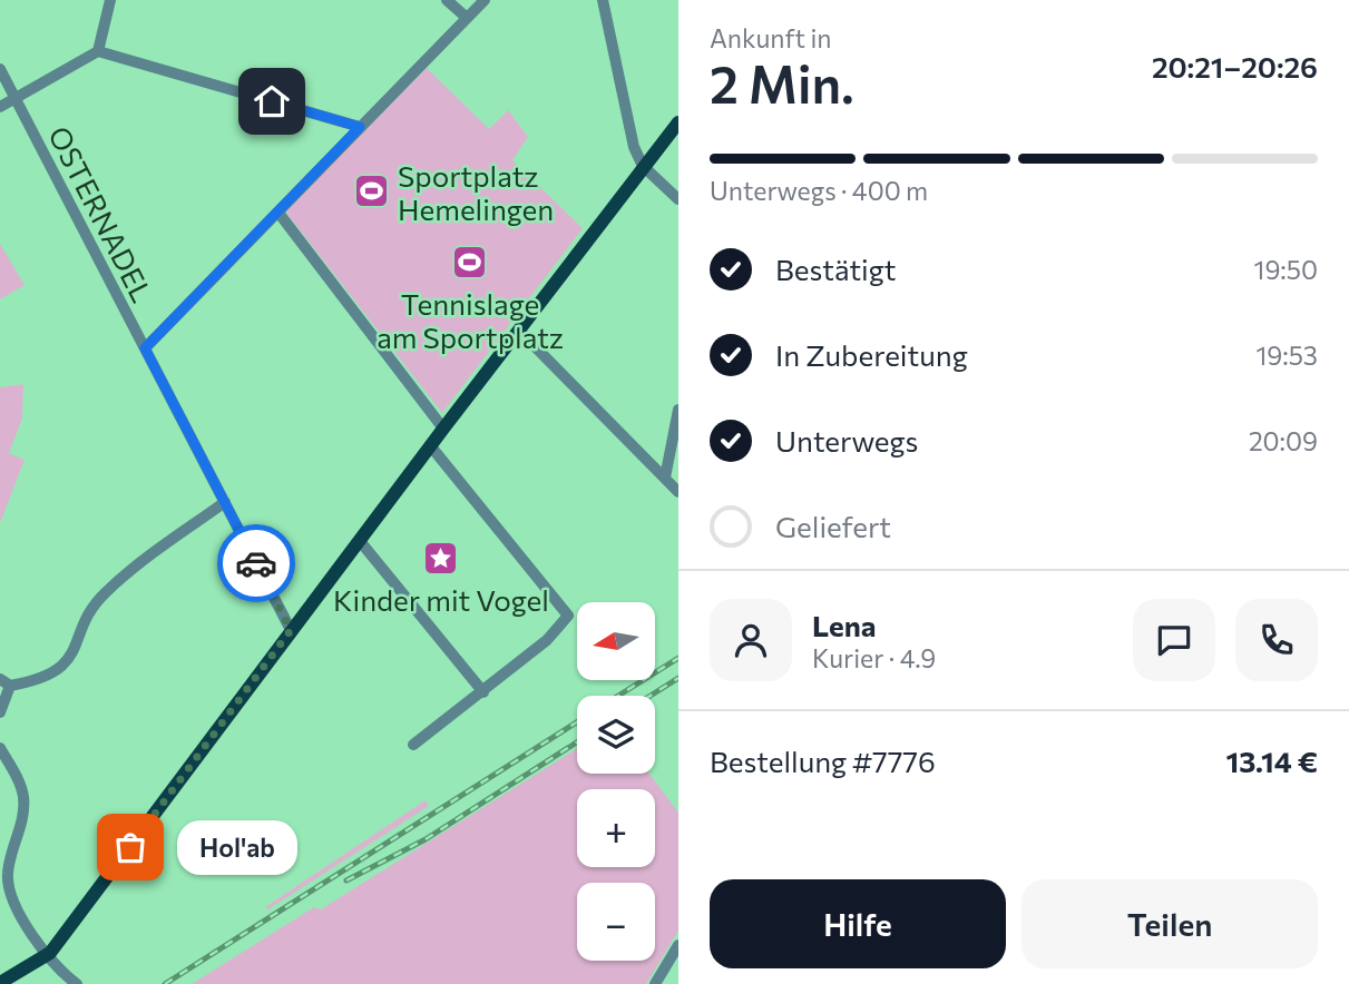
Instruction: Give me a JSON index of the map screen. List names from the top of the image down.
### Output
{
  "streets": {
    "street": ["OSTERNADEL"]
  },
  "places": {
    "sports": ["Sportplatz Hemelingen", "Tennislage am Sportplatz"],
    "place": ["Kinder mit Vogel"],
    "other": ["Hol'ab"]
  },
  "north": "left",
  "page": {
    "heading": ["2 Min.", "Ankunft in", "20:21–20:26"],
    "panel": [
      "Lena",
      "Kurier · 4.9",
      "Bestellung #7776",
      "13.14 €"
    ],
    "bar": "Unterwegs · 400 m",
    "list": [
      ["Bestätigt", "19:50"],
      ["In Zubereitung", "19:53"],
      ["Unterwegs", "20:09"],
      "Geliefert"
    ],
    "map_buttons": ["+", "−"],
    "bubble": "Hol'ab",
    "buttons": ["Hilfe", "Teilen"]
  }
}
